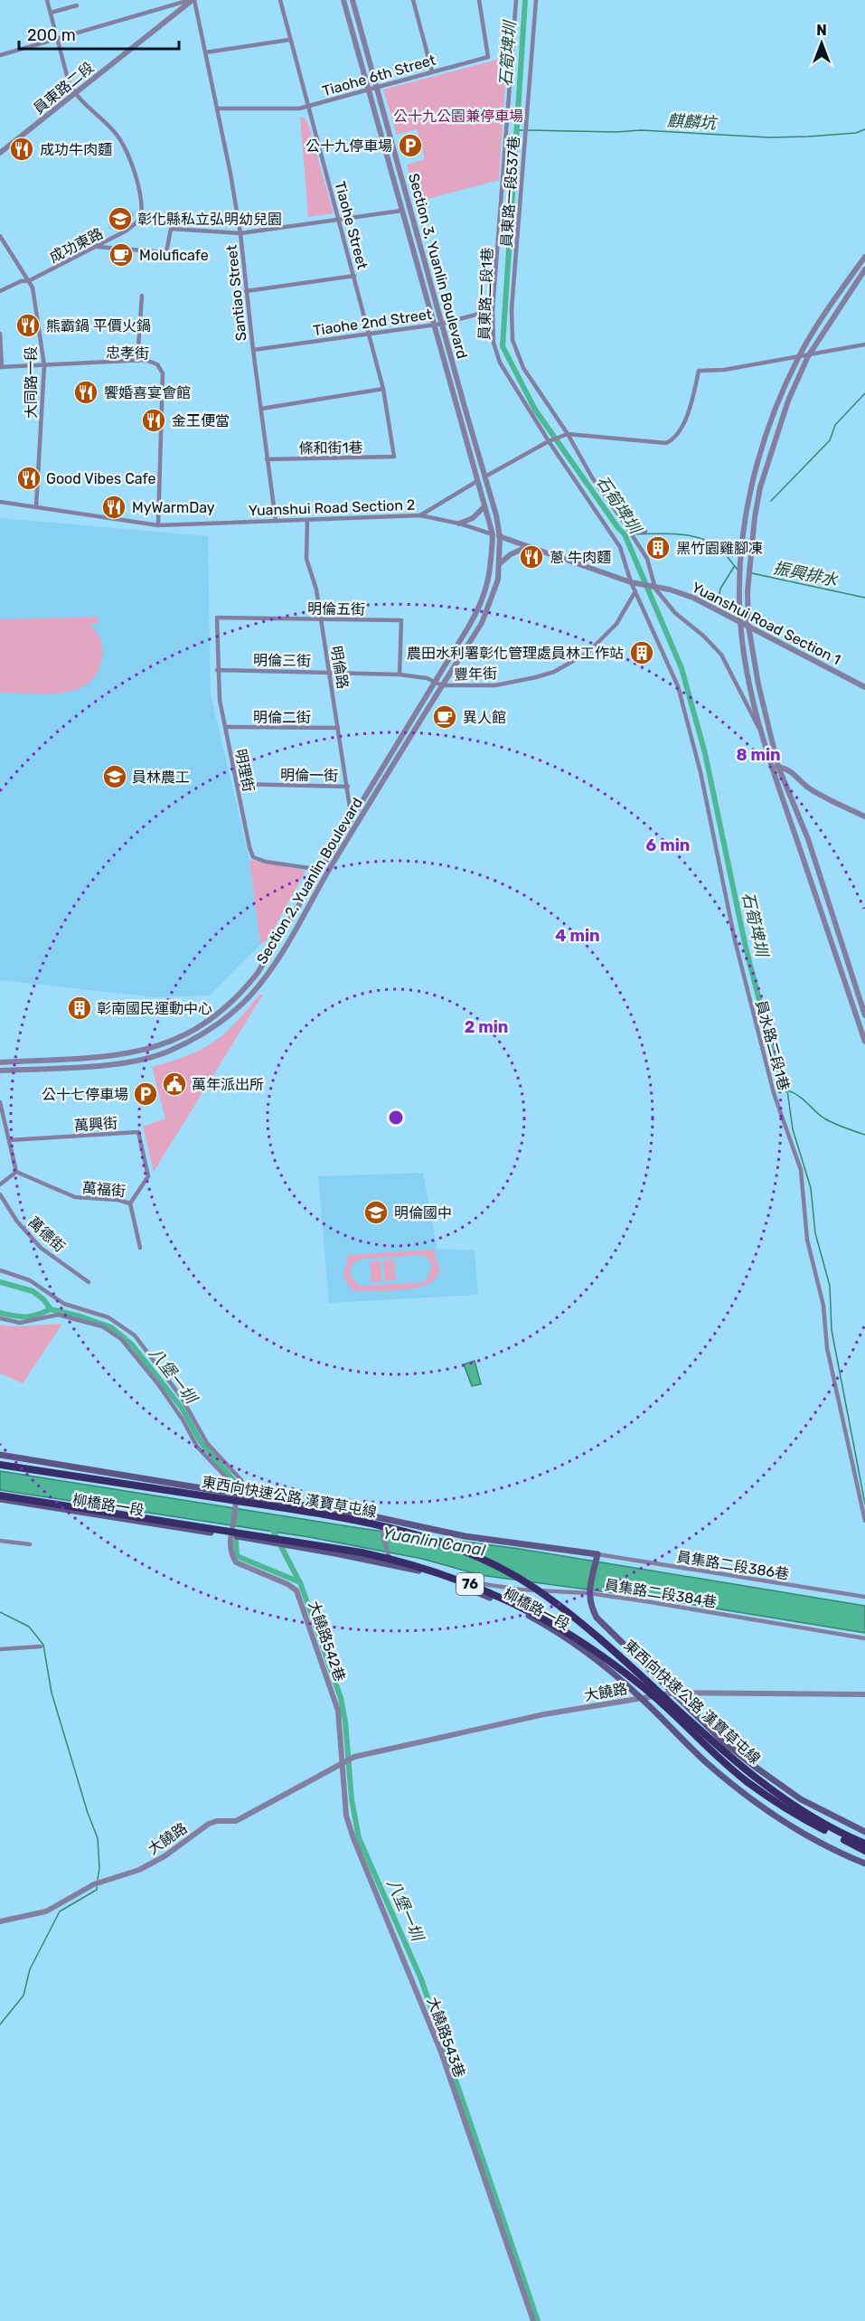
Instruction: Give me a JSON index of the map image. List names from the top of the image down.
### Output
{
  "streets": {
    "highway": ["東西向快速公路 漢寶草屯線", "76"],
    "main road": ["柳橋路一段"],
    "street": [
      "Tiaohe 6th Street",
      "員東路二段",
      "員東路一段537巷",
      "Tiaohe Street",
      "成功東路",
      "Section 3, Yuanlin Boulevard",
      "Santiao Street",
      "員東路二段1巷",
      "Tiaohe 2nd Street",
      "忠孝街",
      "大同路一段",
      "條和街1巷",
      "Yuanshui Road Section 2",
      "明倫五街",
      "Yuanshui Road Section 1",
      "明倫三街",
      "明倫路",
      "豐年街",
      "明倫二街",
      "明理街",
      "明倫一街",
      "Section 2, Yuanlin Boulevard",
      "員水路二段1巷",
      "萬興街",
      "萬福街",
      "萬德街",
      "員集路二段386巷",
      "員集路二段384巷",
      "大饒路542巷",
      "大饒路",
      "大饒路543巷"
    ]
  },
  "crossings": [
    ["Tiaohe 6th Street", "Tiaohe Street"],
    ["Tiaohe 6th Street", "Section 3, Yuanlin Boulevard"],
    ["Tiaohe 6th Street", "Santiao Street"],
    ["員東路二段", "成功東路"],
    ["員東路二段", "Santiao Street"],
    ["員東路一段537巷", "Yuanshui Road Section 2"],
    ["員東路一段537巷", "Yuanshui Road Section 1"],
    ["Tiaohe Street", "Tiaohe 2nd Street"],
    ["Tiaohe Street", "條和街1巷"],
    ["成功東路", "大同路一段"],
    ["Section 3, Yuanlin Boulevard", "Tiaohe 2nd Street"],
    ["Section 3, Yuanlin Boulevard", "Yuanshui Road Section 2"],
    ["Section 3, Yuanlin Boulevard", "Section 2, Yuanlin Boulevard"],
    ["Santiao Street", "Tiaohe 2nd Street"],
    ["Santiao Street", "條和街1巷"],
    ["Santiao Street", "Yuanshui Road Section 2"],
    ["員東路二段1巷", "Tiaohe 2nd Street"],
    ["員東路二段1巷", "Yuanshui Road Section 2"],
    ["員東路二段1巷", "員水路二段1巷"],
    ["忠孝街", "大同路一段"],
    ["忠孝街", "Yuanshui Road Section 2"],
    ["大同路一段", "Yuanshui Road Section 2"],
    ["Yuanshui Road Section 2", "Yuanshui Road Section 1"],
    ["Yuanshui Road Section 2", "明倫路"],
    ["Yuanshui Road Section 2", "Section 2, Yuanlin Boulevard"],
    ["Yuanshui Road Section 2", "員水路二段1巷"],
    ["明倫五街", "明倫三街"],
    ["明倫五街", "明倫路"],
    ["明倫五街", "明理街"],
    ["明倫三街", "明倫路"],
    ["明倫三街", "豐年街"],
    ["明倫三街", "明理街"],
    ["明倫三街", "Section 2, Yuanlin Boulevard"],
    ["明倫路", "明倫二街"],
    ["明倫路", "明倫一街"],
    ["明倫路", "Section 2, Yuanlin Boulevard"],
    ["豐年街", "Section 2, Yuanlin Boulevard"],
    ["豐年街", "員水路二段1巷"],
    ["明倫二街", "明理街"],
    ["明理街", "明倫一街"],
    ["明理街", "Section 2, Yuanlin Boulevard"],
    ["萬興街", "萬福街"],
    ["東西向快速公路 漢寶草屯線", "柳橋路一段"],
    ["柳橋路一段", "員集路二段384巷"],
    ["柳橋路一段", "大饒路542巷"],
    ["柳橋路一段", "大饒路"],
    ["大饒路542巷", "大饒路"],
    ["大饒路542巷", "大饒路543巷"],
    ["大饒路", "大饒路543巷"]
  ],
  "water": [
    "石筍埤圳",
    "麒麟坑",
    "振興排水",
    "八堡一圳",
    "Yuanlin Canal"
  ],
  "parks": ["公十九公園兼停車場"],
  "places": {
    "parking": ["公十九停車場", "公十七停車場"],
    "restaurant": [
      "成功牛肉麵",
      "熊霸鍋 平價火鍋",
      "饗婚喜宴會館",
      "金王便當",
      "Good Vibes Cafe",
      "MyWarmDay",
      "蔥 牛肉麵"
    ],
    "school or university": ["彰化縣私立弘明幼兒園", "員林農工", "明倫國中"],
    "cafe": ["Moluficafe", "異人館"],
    "building": ["黑竹園雞腳凍", "農田水利署彰化管理處員林工作站", "彰南國民運動中心"],
    "public building": ["萬年派出所"]
  },
  "scale_bar": "200 m",
  "north": "top",
  "rings": [
    "8 min",
    "6 min",
    "4 min",
    "2 min"
  ]
}
